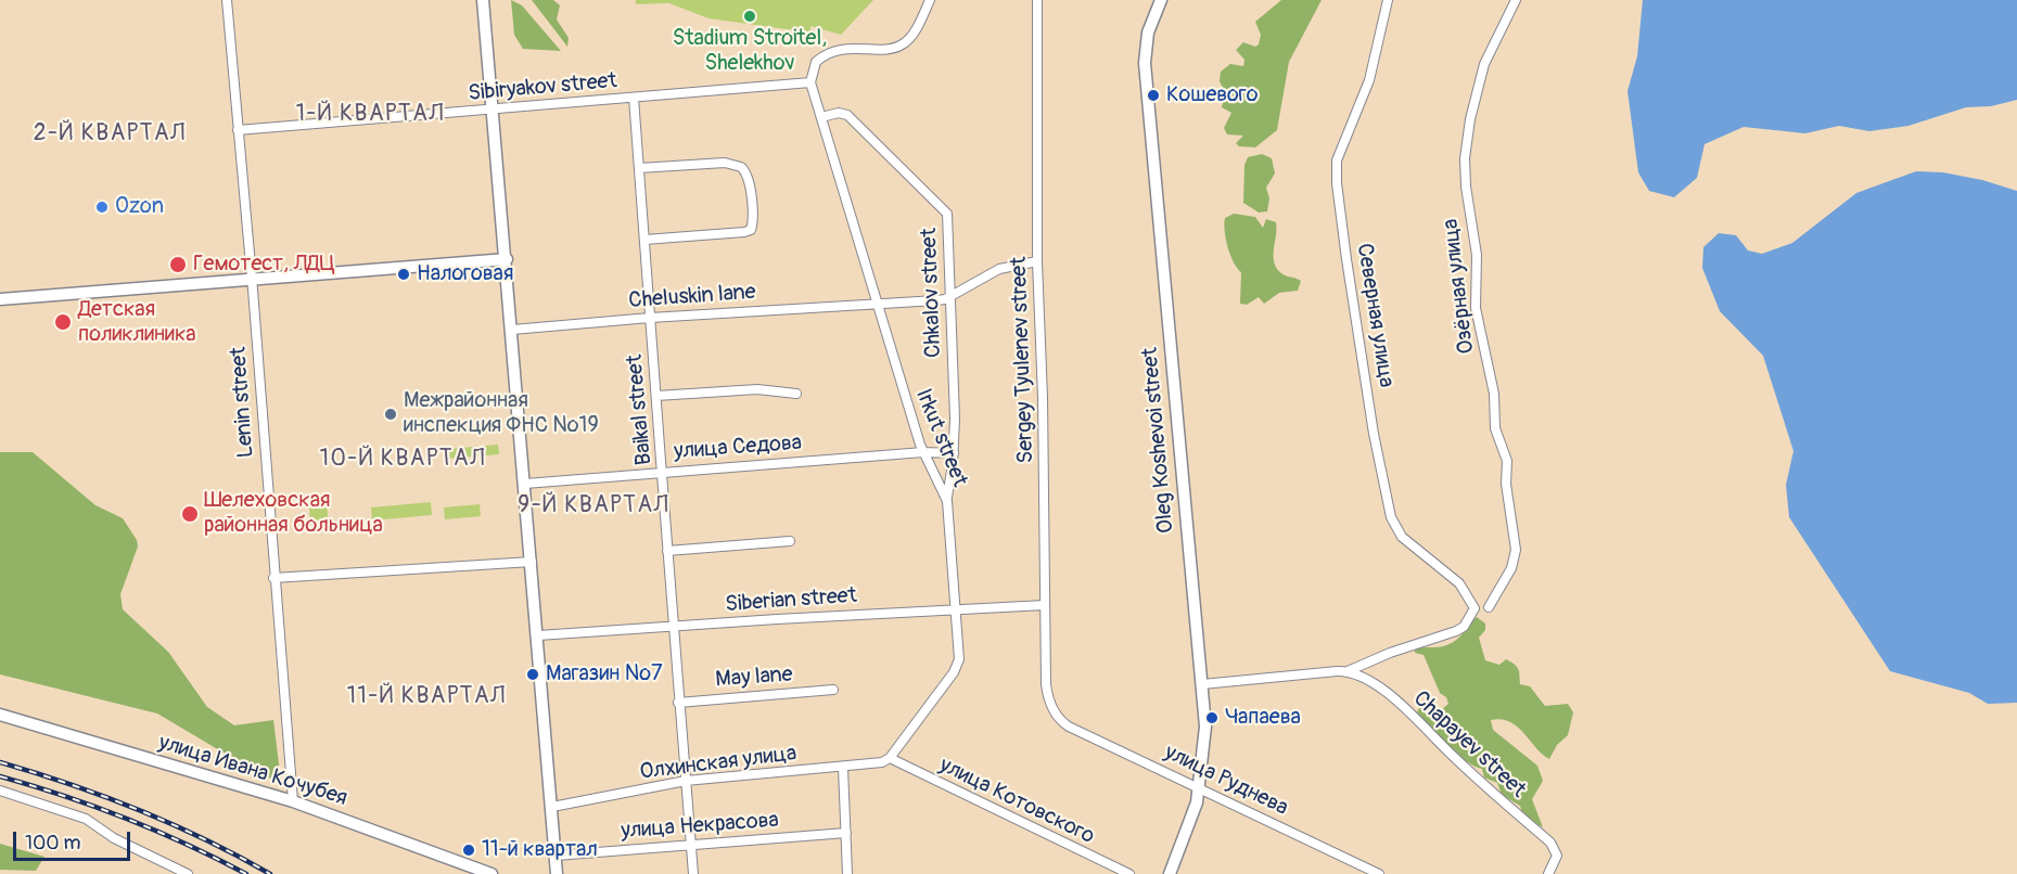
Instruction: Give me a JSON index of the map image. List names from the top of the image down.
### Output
{
  "streets": {
    "street": [
      "Sibiryakov street",
      "Озёрная улица",
      "Chkalov street",
      "Cheluskin lane",
      "Северная улица",
      "Sergey Tyulenev street",
      "Lenin street",
      "Baikal street",
      "Irkut street",
      "Oleg Koshevoi street",
      "улица Седова",
      "Siberian street",
      "May lane",
      "Chapayev street",
      "Олхинская улица",
      "улица Ивана Кочубея",
      "улица Руднева",
      "улица Котовского",
      "улица Некрасова"
    ]
  },
  "crossings": [
    ["Sibiryakov street", "Lenin street"],
    ["Sibiryakov street", "Baikal street"],
    ["Sibiryakov street", "Irkut street"],
    ["Chkalov street", "Cheluskin lane"],
    ["Chkalov street", "Irkut street"],
    ["Chkalov street", "улица Седова"],
    ["Cheluskin lane", "Sergey Tyulenev street"],
    ["Cheluskin lane", "Baikal street"],
    ["Cheluskin lane", "Irkut street"],
    ["Северная улица", "Chapayev street"],
    ["Sergey Tyulenev street", "Siberian street"],
    ["Sergey Tyulenev street", "улица Руднева"],
    ["Lenin street", "улица Ивана Кочубея"],
    ["Baikal street", "улица Седова"],
    ["Baikal street", "Siberian street"],
    ["Baikal street", "May lane"],
    ["Baikal street", "Олхинская улица"],
    ["Baikal street", "улица Некрасова"],
    ["Irkut street", "улица Седова"],
    ["Irkut street", "Siberian street"],
    ["Irkut street", "Олхинская улица"],
    ["Irkut street", "улица Котовского"],
    ["Oleg Koshevoi street", "улица Руднева"],
    ["Олхинская улица", "улица Котовского"]
  ],
  "districts": [
    "1-Й КВАРТАЛ",
    "2-Й КВАРТАЛ",
    "10-Й КВАРТАЛ",
    "9-Й КВАРТАЛ",
    "11-Й КВАРТАЛ"
  ],
  "places": [
    "Stadium Stroitel, Shelekhov",
    "Кошевого",
    "Ozon",
    "Гемотест, ЛДЦ",
    "Налоговая",
    "Детская поликлиника",
    "Межрайонная инспекция ФНС №19",
    "Шелеховская районная больница",
    "Магазин №7",
    "Чапаева",
    "11-й квартал"
  ],
  "scale_bar": "100 m"
}
